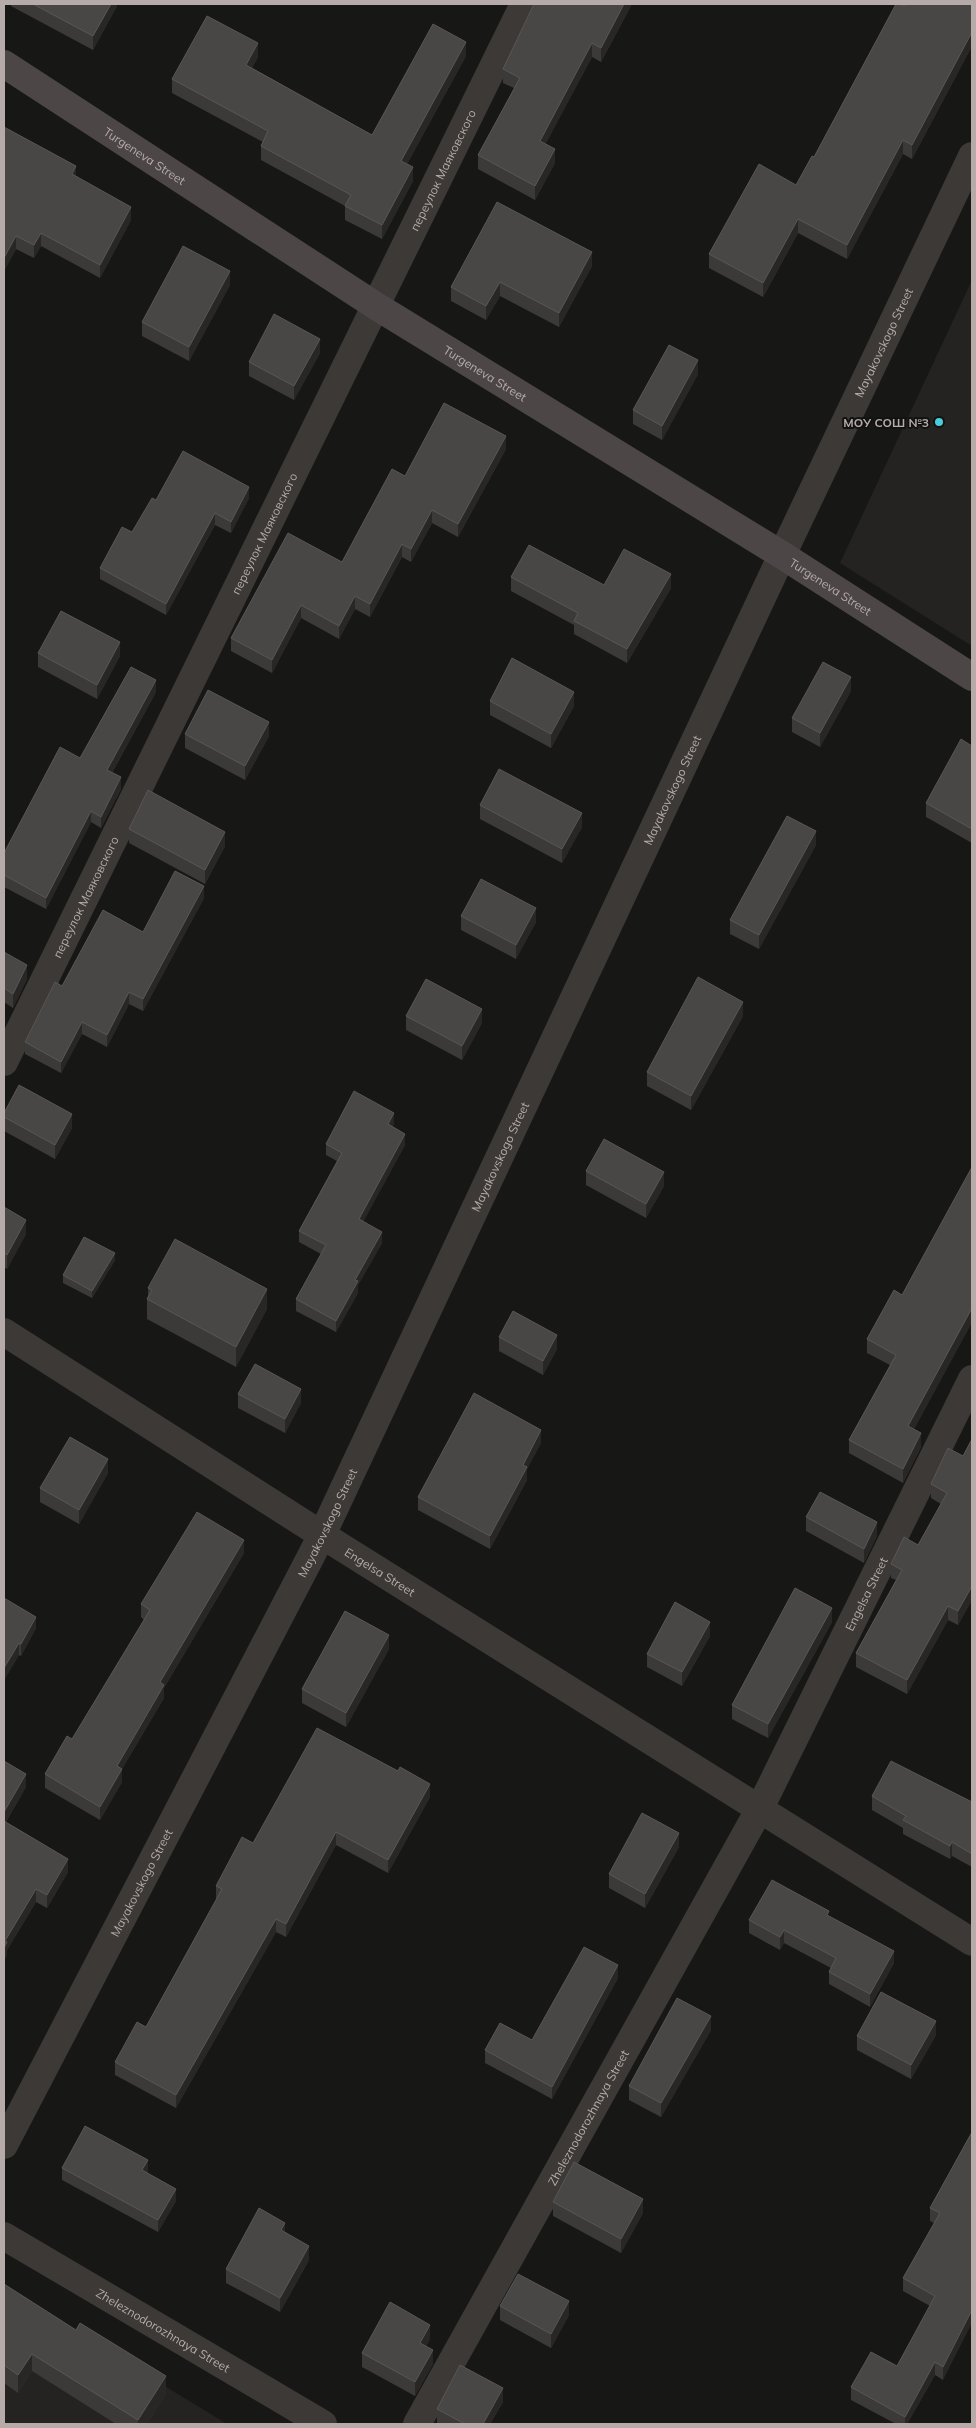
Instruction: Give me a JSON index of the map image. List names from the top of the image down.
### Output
{
  "streets": {
    "main road": ["Turgeneva Street"],
    "street": [
      "переулок Маяковского",
      "Mayakovskogo Street",
      "Engelsa Street",
      "Zheleznodorozhnaya Street"
    ]
  },
  "crossings": [
    ["Turgeneva Street", "переулок Маяковского"],
    ["Turgeneva Street", "Mayakovskogo Street"],
    ["Mayakovskogo Street", "Engelsa Street"],
    ["Engelsa Street", "Zheleznodorozhnaya Street"]
  ],
  "places": ["МОУ СОШ №3"]
}
